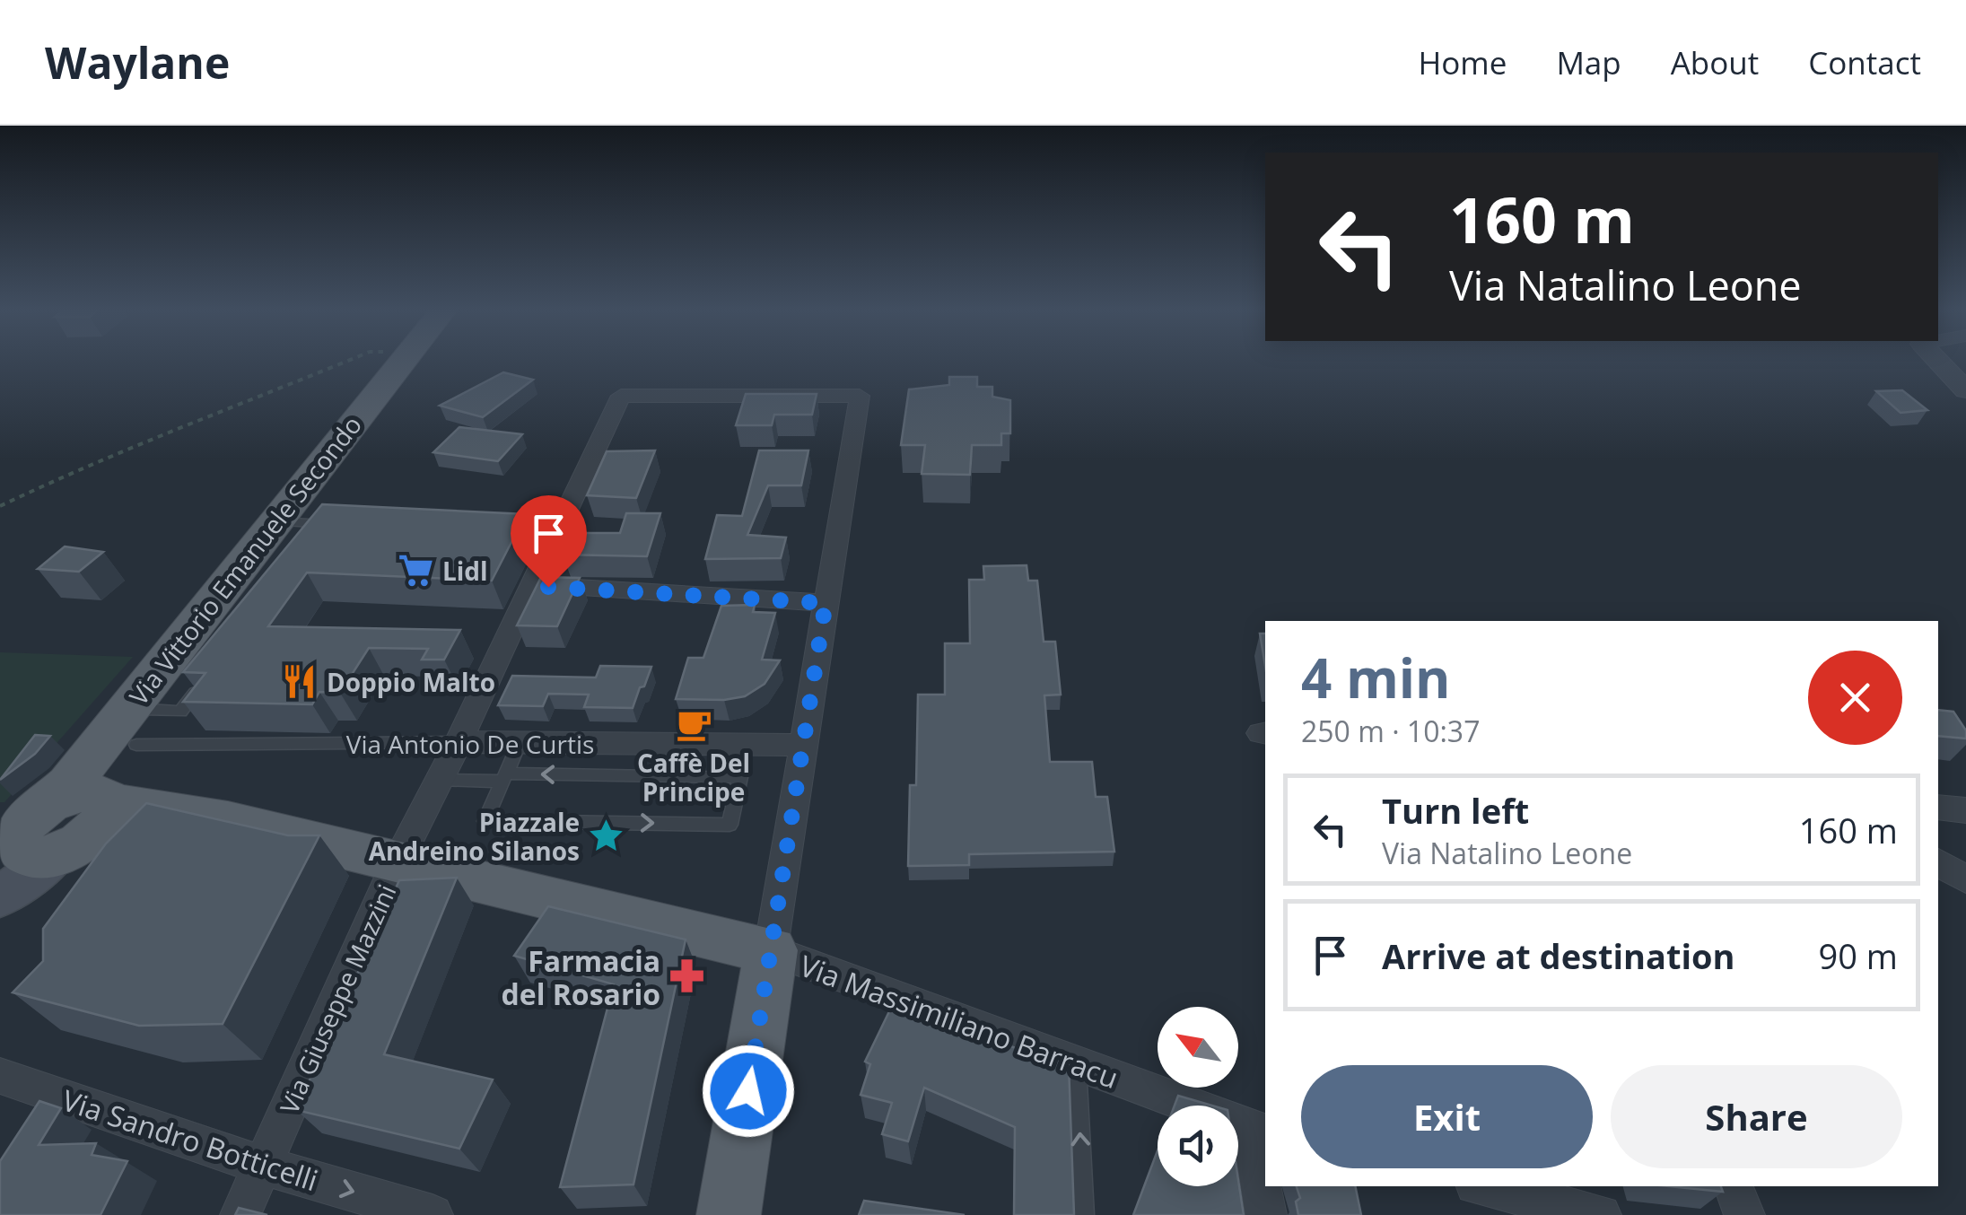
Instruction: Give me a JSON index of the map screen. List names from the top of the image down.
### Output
{
  "streets": {
    "main road": ["Via Vittorio Emanuele Secondo", "Via Massimiliano Barracu"],
    "street": ["Via Antonio De Curtis", "Via Giuseppe Mazzini", "Via Sandro Botticelli"]
  },
  "crossings": [
    ["Via Vittorio Emanuele Secondo", "Via Antonio De Curtis"],
    ["Via Vittorio Emanuele Secondo", "Via Massimiliano Barracu"],
    ["Via Antonio De Curtis", "Via Giuseppe Mazzini"],
    ["Via Giuseppe Mazzini", "Via Massimiliano Barracu"],
    ["Via Giuseppe Mazzini", "Via Sandro Botticelli"]
  ],
  "one_way": ["Via Sandro Botticelli"],
  "places": {
    "supermarket": ["Lidl"],
    "restaurant": ["Doppio Malto"],
    "cafe": ["Caffè Del Principe"],
    "place": ["Piazzale Andreino Silanos"],
    "pharmacy": ["Farmacia del Rosario"]
  },
  "north": "top left",
  "page": {
    "header": "Waylane",
    "nav": [
      "Home",
      "Map",
      "About",
      "Contact"
    ],
    "turn": ["160 m", "Via Natalino Leone"],
    "heading": ["4 min", "250 m · 10:37"],
    "list": [
      {
        "name": "Turn left",
        "note": "Via Natalino Leone",
        "value": "160 m"
      },
      {
        "name": "Arrive at destination",
        "value": "90 m"
      }
    ],
    "buttons": ["Exit", "Share"]
  }
}
